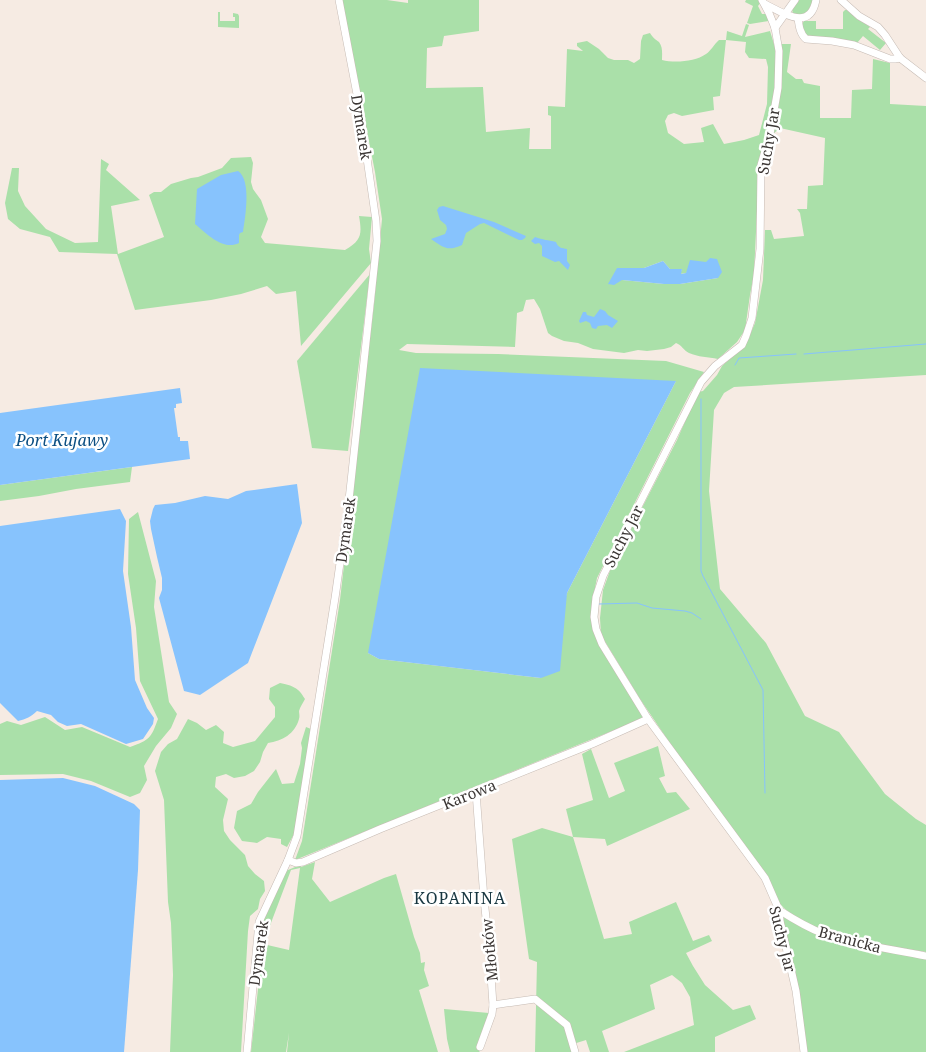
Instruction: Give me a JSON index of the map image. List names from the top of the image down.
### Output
{
  "streets": {
    "street": [
      "Dymarek",
      "Suchy Jar",
      "Karowa",
      "Branicka",
      "Młotków"
    ]
  },
  "crossings": [
    ["Dymarek", "Karowa"],
    ["Suchy Jar", "Karowa"],
    ["Suchy Jar", "Branicka"],
    ["Karowa", "Młotków"]
  ],
  "districts": ["KOPANINA"],
  "water": ["Port Kujawy"]
}
